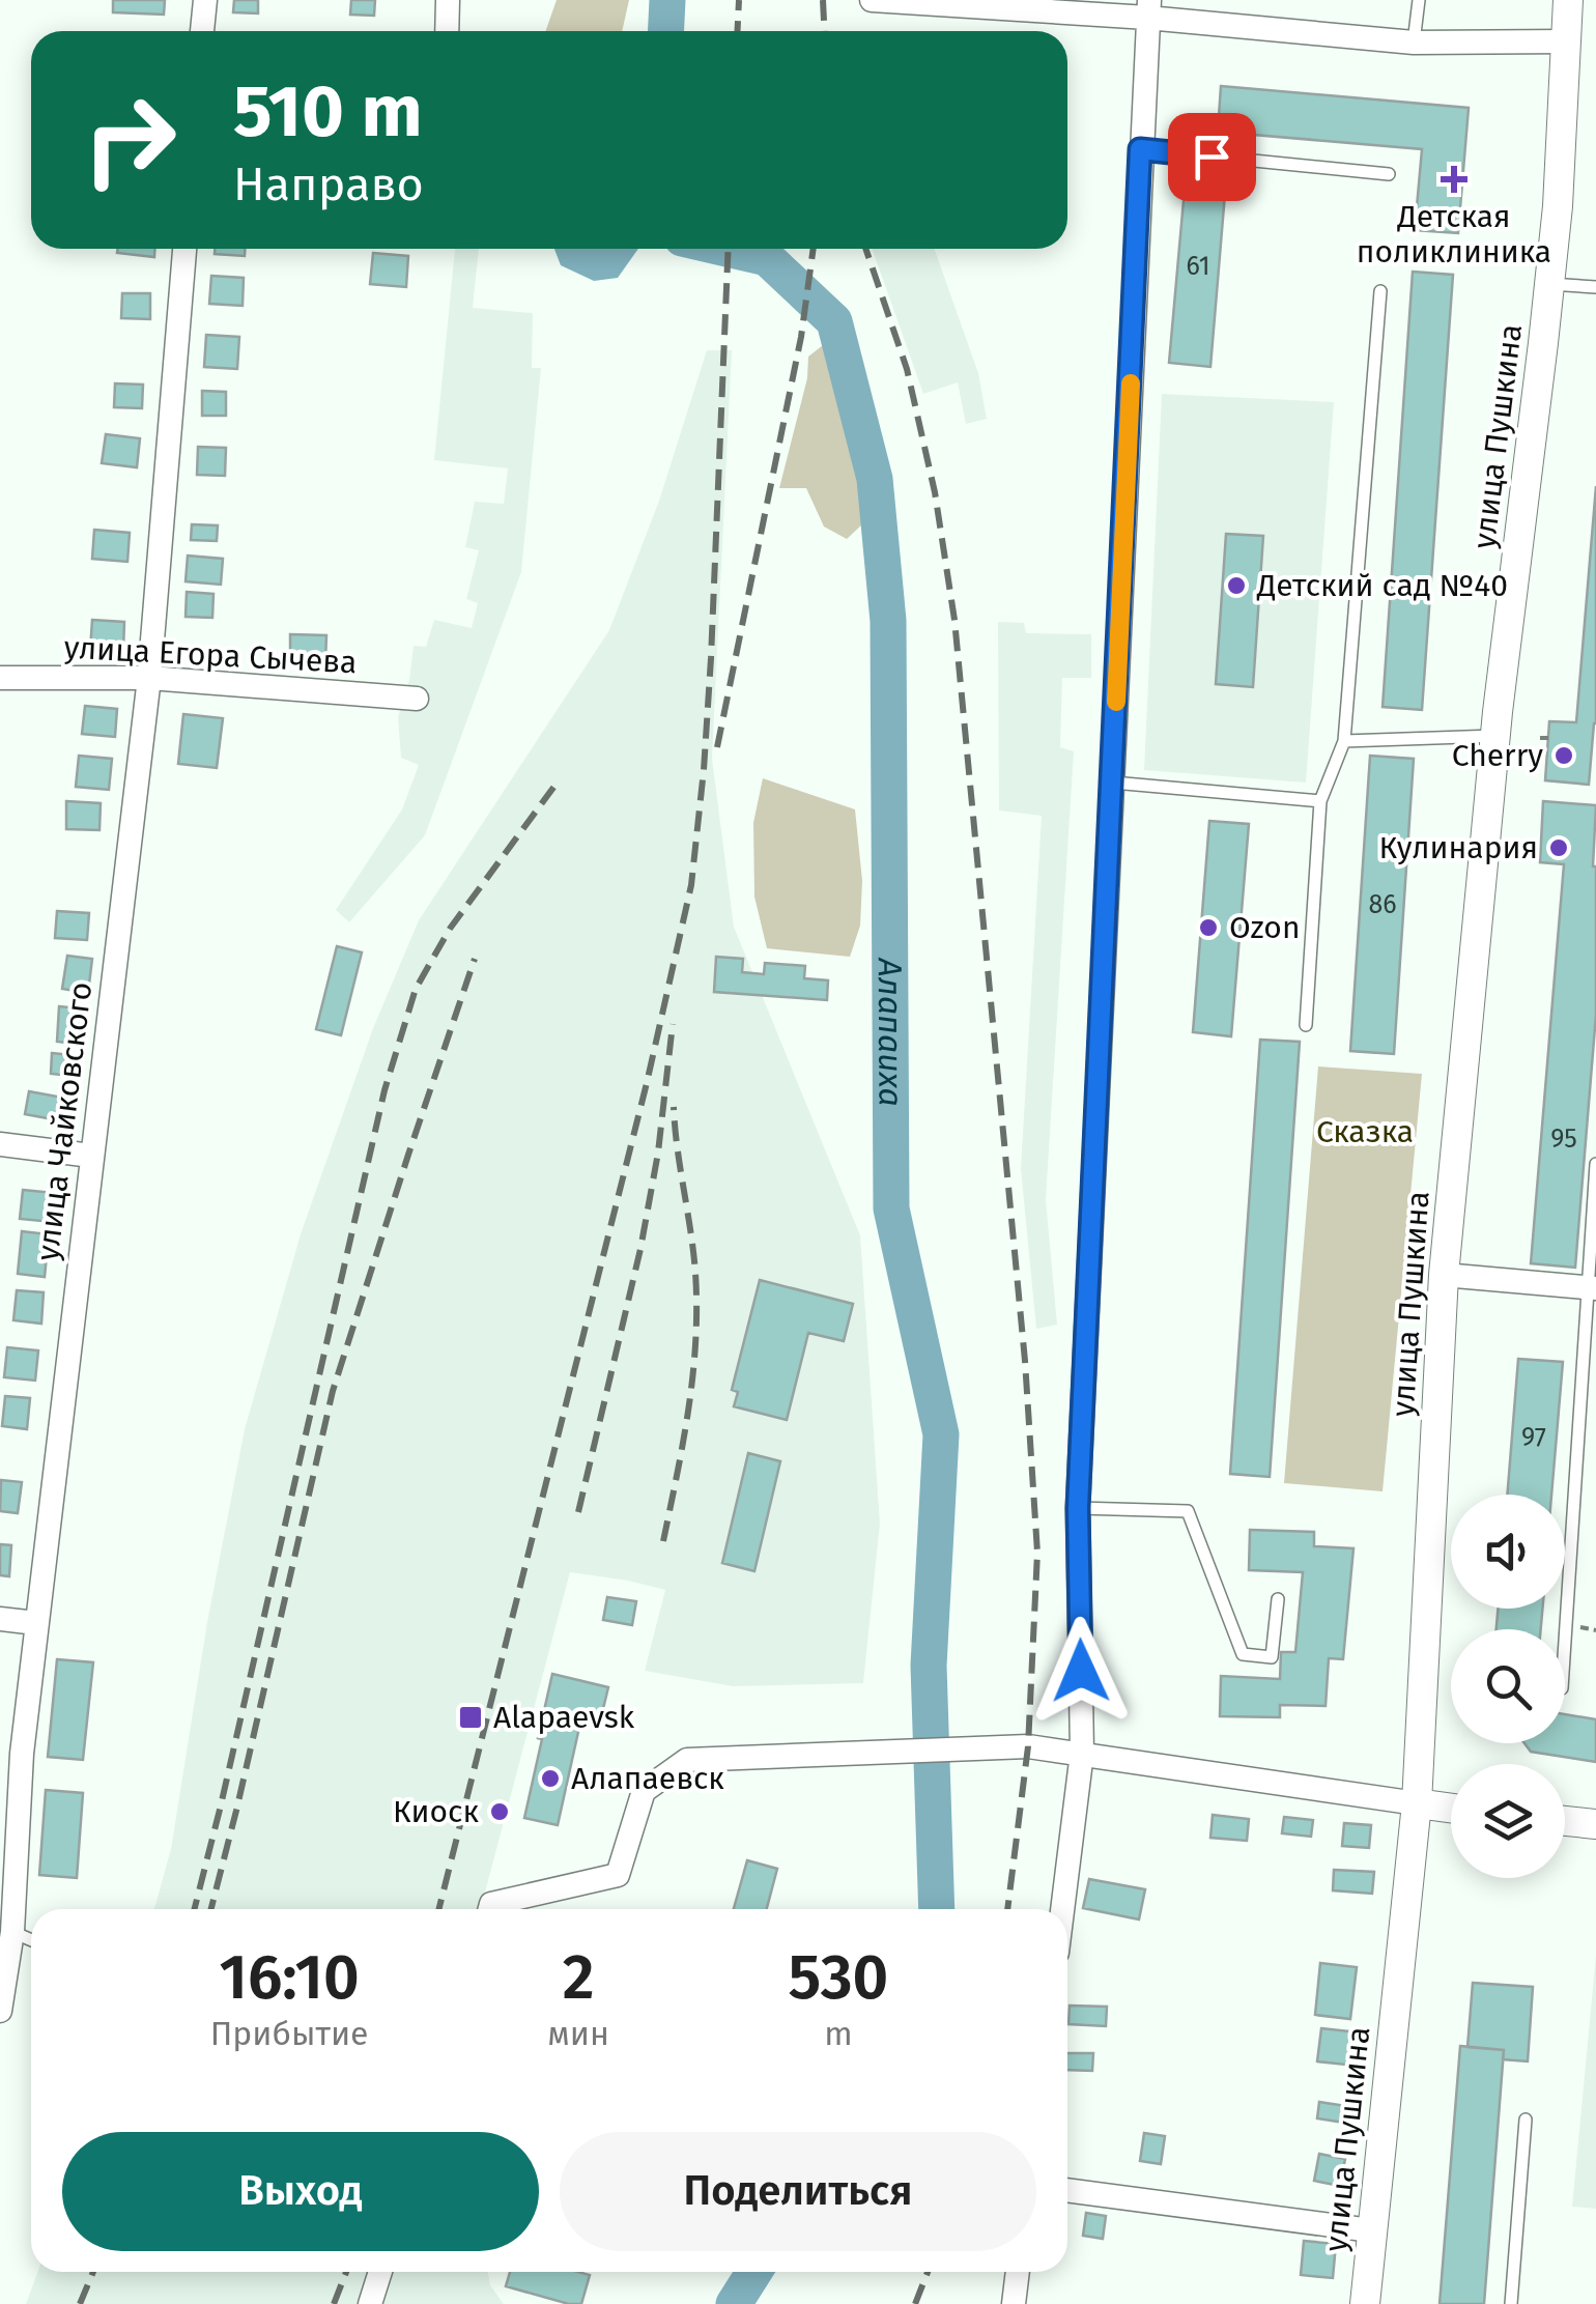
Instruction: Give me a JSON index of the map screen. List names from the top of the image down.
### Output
{
  "streets": {
    "street": ["улица Пушкина", "улица Егора Сычева", "улица Чайковского"]
  },
  "crossings": [
    ["улица Егора Сычева", "улица Чайковского"]
  ],
  "water": ["Алапаиха"],
  "parks": ["Сказка"],
  "places": {
    "health": ["Детская поликлиника"],
    "other": [
      "Детский сад №40",
      "Cherry",
      "Кулинария",
      "Ozon",
      "Алапаевск",
      "Киоск"
    ],
    "transit": ["Alapaevsk"]
  },
  "house_numbers": [
    "61",
    "86",
    "95",
    "97"
  ],
  "page": {
    "turn": ["510 m", "Направо"],
    "eta": [
      "16:10",
      "Прибытие",
      "2",
      "мин",
      "530",
      "m"
    ],
    "buttons": ["Выход", "Поделиться"]
  }
}
